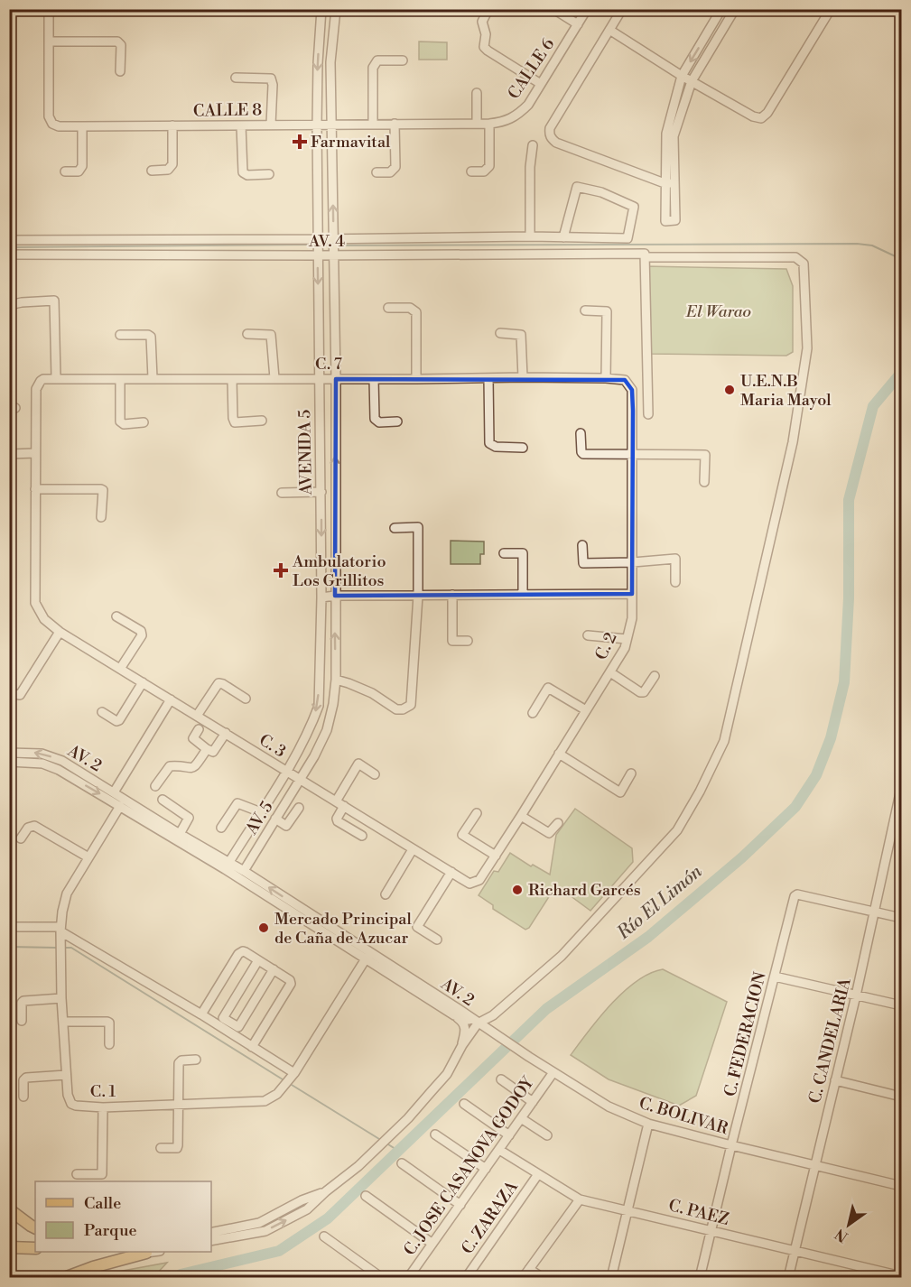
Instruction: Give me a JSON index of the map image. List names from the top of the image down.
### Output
{
  "streets": {
    "street": [
      "CALLE 6",
      "CALLE 8",
      "AV. 4",
      "C. 7",
      "AVENIDA 5",
      "C. 2",
      "C. 3",
      "AV. 2",
      "AV. 5",
      "C. FEDERACION",
      "C. CANDELARIA",
      "C. 1",
      "C. BOLIVAR",
      "C. JOSE CASANOVA GODOY",
      "C. PAEZ",
      "C. ZARAZA"
    ]
  },
  "crossings": [
    ["CALLE 6", "CALLE 8"],
    ["CALLE 8", "AVENIDA 5"],
    ["AV. 4", "AVENIDA 5"],
    ["AV. 4", "AV. 2"],
    ["AV. 4", "C. BOLIVAR"],
    ["C. 7", "AVENIDA 5"],
    ["C. 7", "C. 2"],
    ["C. 7", "C. 3"],
    ["AVENIDA 5", "C. 3"],
    ["AVENIDA 5", "AV. 2"],
    ["AVENIDA 5", "AV. 5"],
    ["C. 2", "C. 3"],
    ["C. 3", "AV. 5"],
    ["AV. 2", "AV. 5"],
    ["AV. 2", "C. 1"],
    ["AV. 2", "C. BOLIVAR"],
    ["C. FEDERACION", "C. CANDELARIA"],
    ["C. FEDERACION", "C. BOLIVAR"],
    ["C. FEDERACION", "C. PAEZ"],
    ["C. CANDELARIA", "C. BOLIVAR"],
    ["C. CANDELARIA", "C. PAEZ"],
    ["C. BOLIVAR", "C. JOSE CASANOVA GODOY"],
    ["C. JOSE CASANOVA GODOY", "C. PAEZ"],
    ["C. PAEZ", "C. ZARAZA"]
  ],
  "water": ["Río El Limón"],
  "parks": ["El Warao"],
  "places": {
    "health": ["Farmavital", "Ambulatorio Los Grillitos"],
    "other": ["U.E.N.B Maria Mayol", "Richard Garcés", "Mercado Principal de Caña de Azucar"]
  },
  "legend": ["Calle", "Parque"],
  "north": "bottom left"
}
